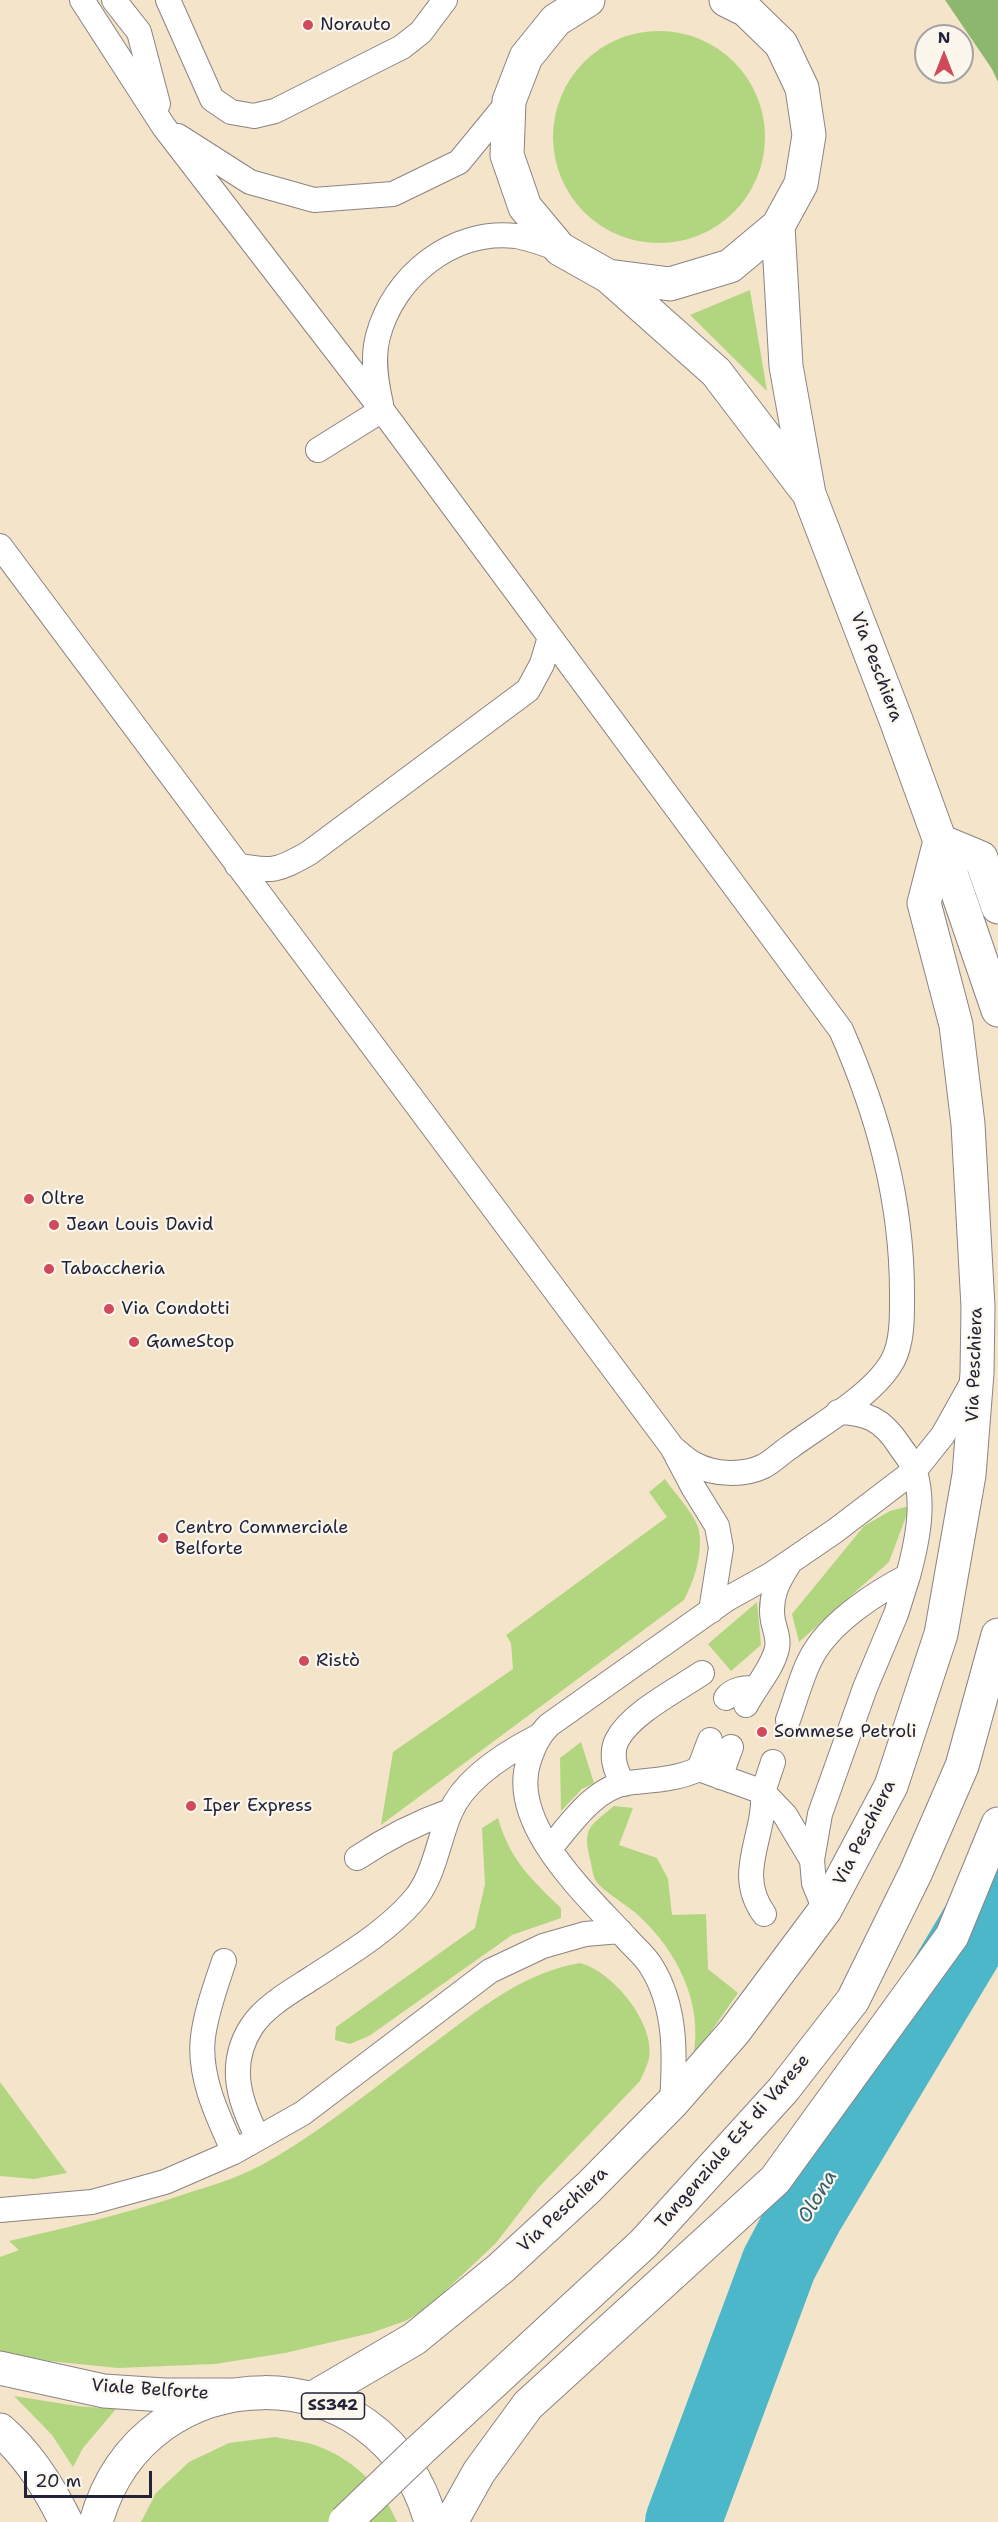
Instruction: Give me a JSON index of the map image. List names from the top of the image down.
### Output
{
  "streets": {
    "main road": [
      "Via Peschiera",
      "Tangenziale Est di Varese",
      "Viale Belforte",
      "SS342"
    ]
  },
  "crossings": [
    ["Via Peschiera", "SS342"],
    ["Viale Belforte", "SS342"]
  ],
  "water": ["Olona"],
  "places": [
    "Norauto",
    "Oltre",
    "Jean Louis David",
    "Tabaccheria",
    "Via Condotti",
    "GameStop",
    "Centro Commerciale Belforte",
    "Ristò",
    "Sommese Petroli",
    "Iper Express"
  ],
  "scale_bar": "20 m",
  "north": "top"
}
